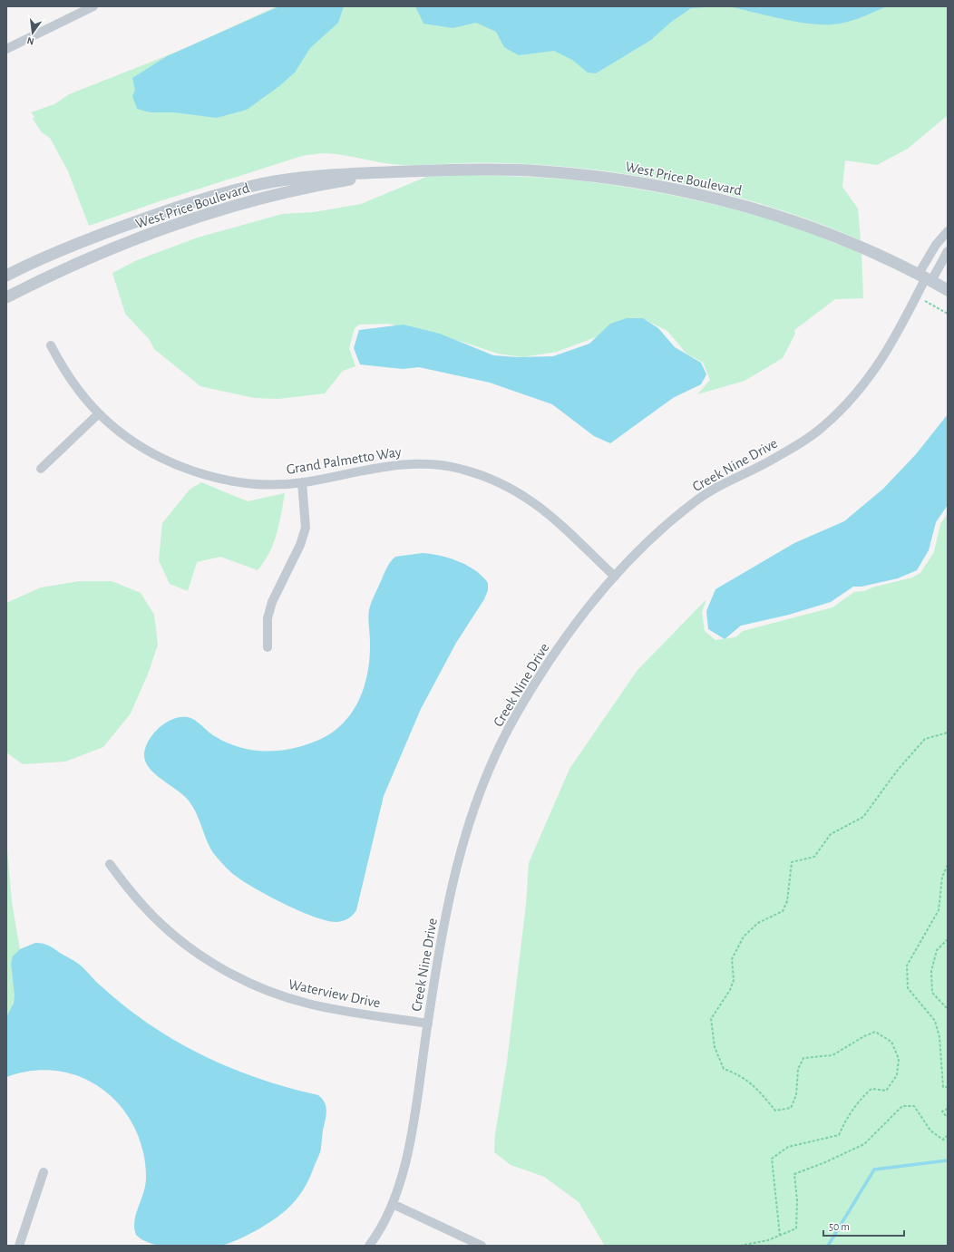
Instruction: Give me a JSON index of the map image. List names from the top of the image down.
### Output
{
  "streets": {
    "street": [
      "West Price Boulevard",
      "Grand Palmetto Way",
      "Creek Nine Drive",
      "Waterview Drive"
    ]
  },
  "crossings": [
    ["West Price Boulevard", "Creek Nine Drive"],
    ["Grand Palmetto Way", "Creek Nine Drive"],
    ["Creek Nine Drive", "Waterview Drive"]
  ],
  "scale_bar": "50 m",
  "north": "bottom"
}
